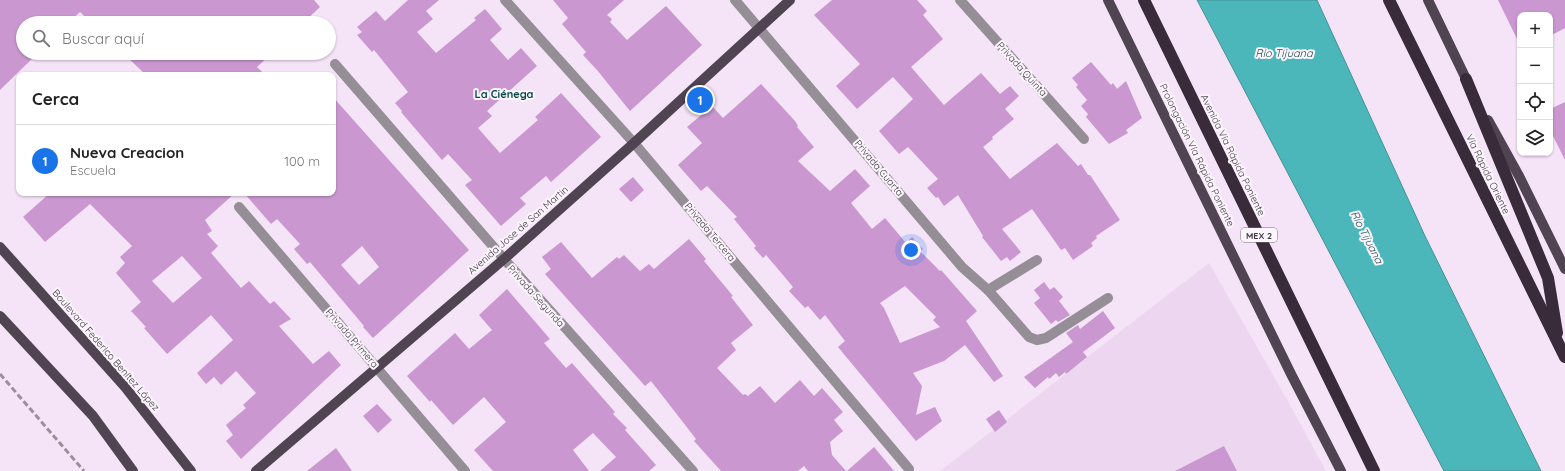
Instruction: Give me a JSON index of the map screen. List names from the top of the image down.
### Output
{
  "streets": {
    "highway": ["Avenida Vía Rápida Poniente", "Vía Rápida Oriente", "MEX 2"],
    "main road": ["Prolongación Vía Rápida Poniente", "Avenida Jose de San Martin", "Boulevard Federico Benítez López"],
    "street": [
      "Privada Quinta",
      "Privada Cuarta",
      "Privada Tercera",
      "Privada Segunda",
      "Privada Primera"
    ]
  },
  "crossings": [
    ["Privada Cuarta", "Avenida Jose de San Martin"],
    ["Avenida Jose de San Martin", "Privada Tercera"],
    ["Avenida Jose de San Martin", "Privada Segunda"],
    ["Avenida Jose de San Martin", "Privada Primera"]
  ],
  "districts": ["La Ciénega"],
  "water": ["Rio Tijuana", "Río Tijuana"],
  "page": {
    "map_buttons": ["+", "−"],
    "search": "Buscar aquí",
    "heading": "Cerca",
    "pins": "1",
    "list": [
      {
        "mark": "1",
        "name": "Nueva Creacion",
        "note": "Escuela",
        "value": "100 m"
      }
    ]
  }
}
